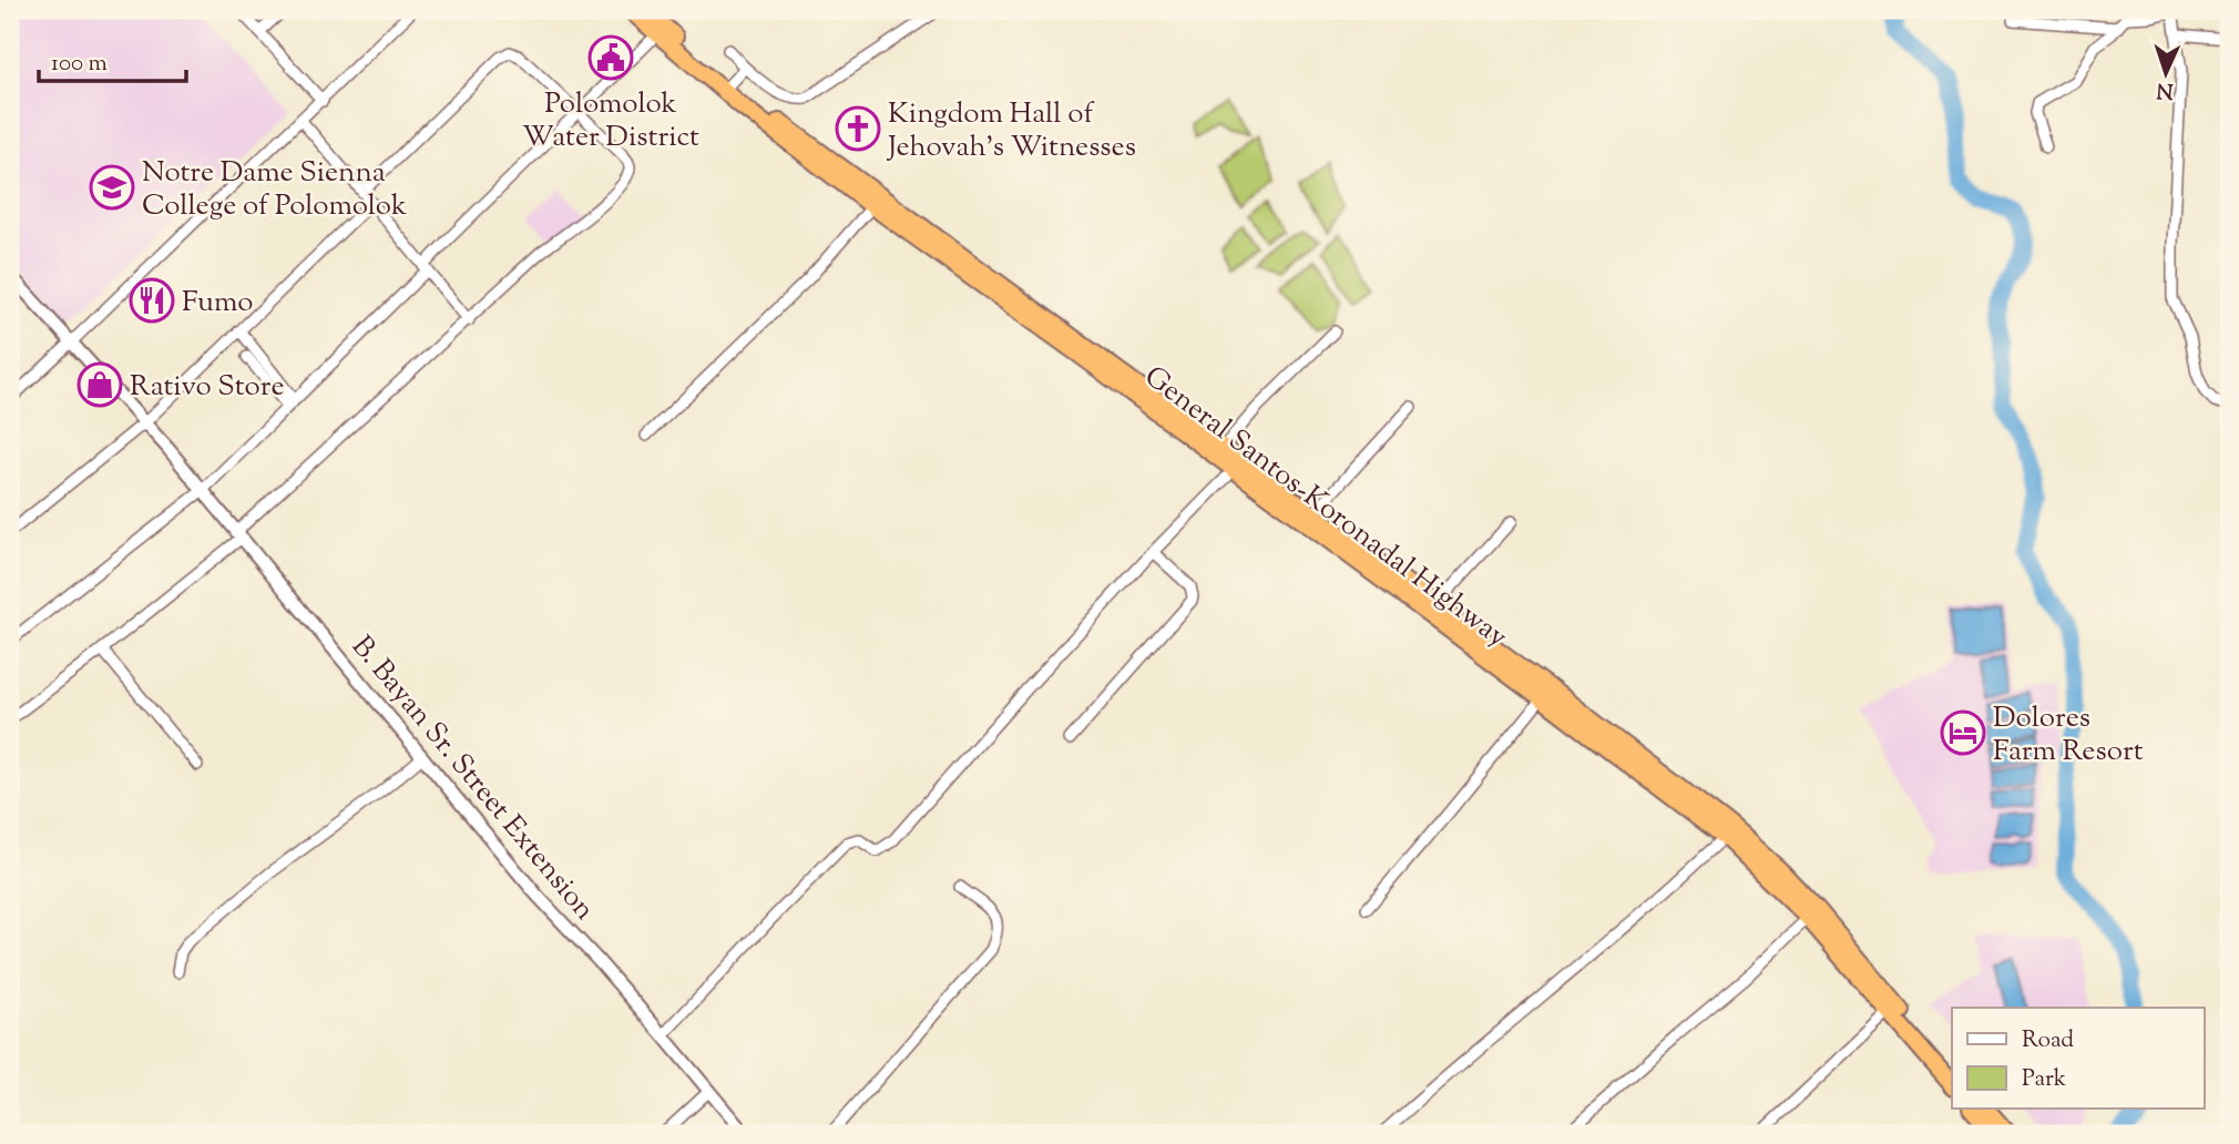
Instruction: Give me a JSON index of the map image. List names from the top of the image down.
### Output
{
  "streets": {
    "highway": ["General Santos-Koronadal Highway"],
    "street": ["B. Bayan Sr. Street Extension"]
  },
  "places": {
    "public building": ["Polomolok Water District"],
    "church": ["Kingdom Hall of Jehovah's Witnesses"],
    "school or university": ["Notre Dame Sienna College of Polomolok"],
    "restaurant": ["Fumo"],
    "shop": ["Rativo Store"],
    "hotel": ["Dolores Farm Resort"]
  },
  "legend": ["Road", "Park"],
  "scale_bar": "100 m",
  "north": "bottom"
}
